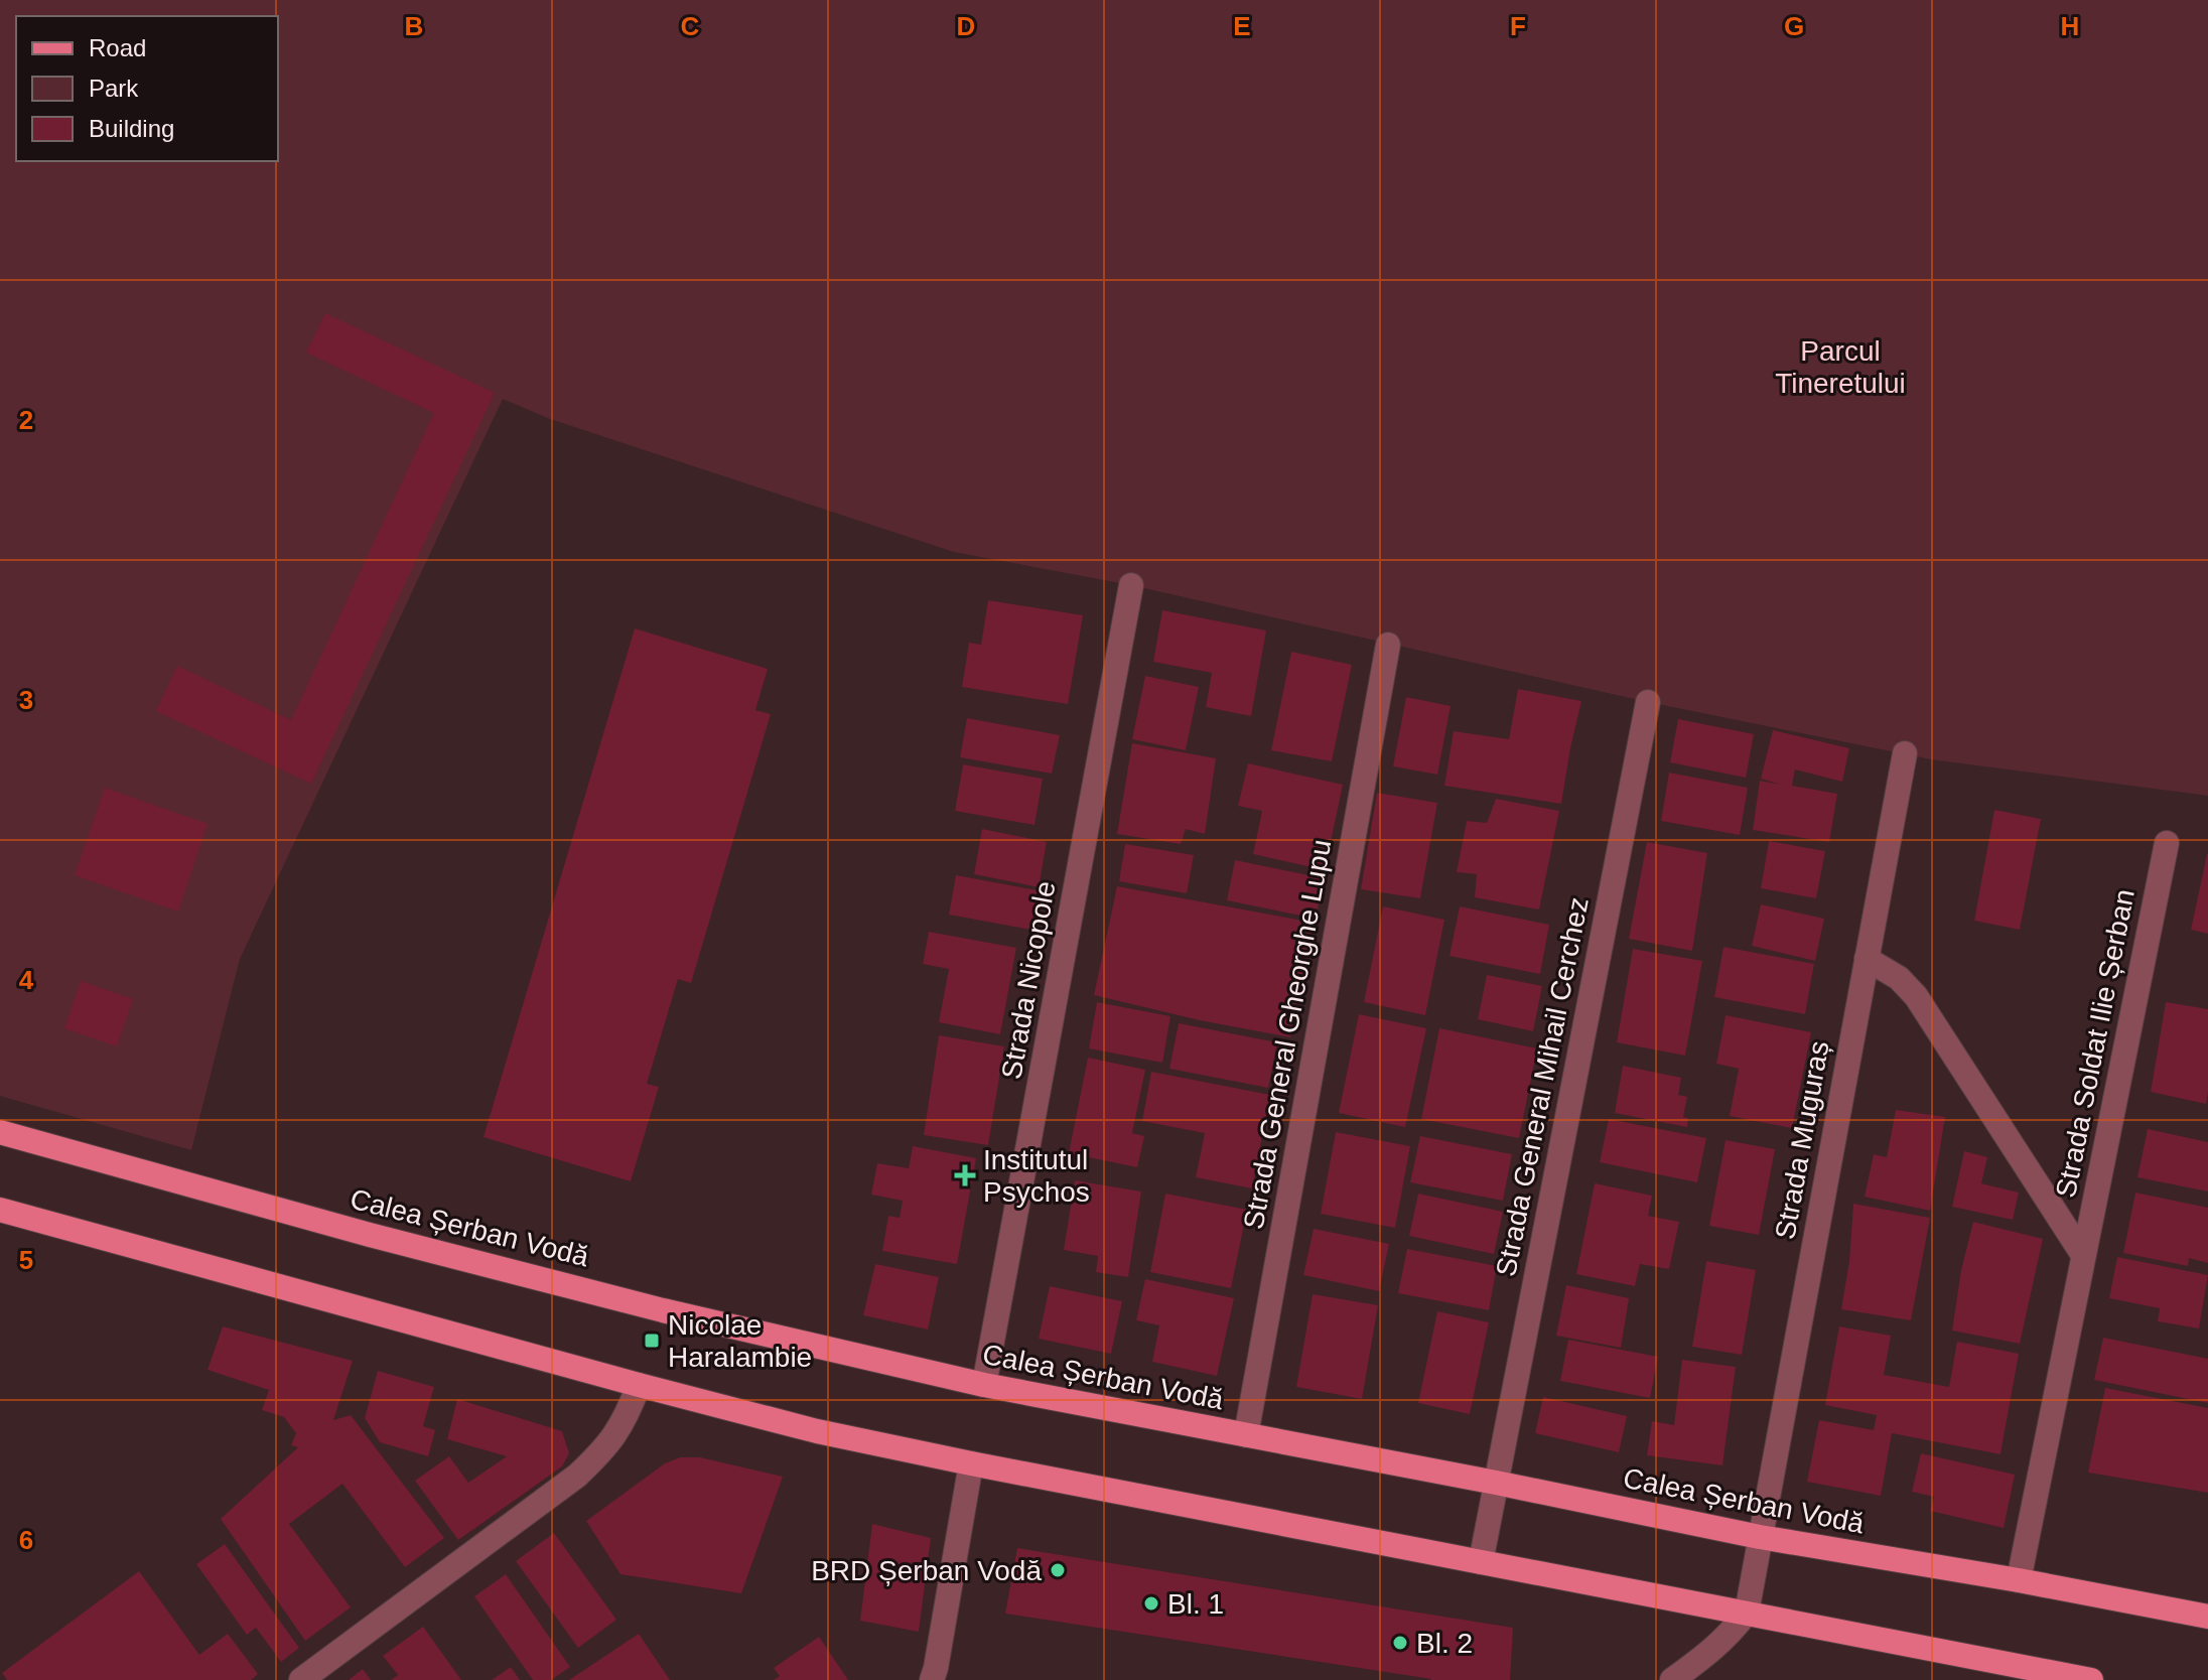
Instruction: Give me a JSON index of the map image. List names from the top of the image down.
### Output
{
  "streets": {
    "main road": ["Calea Șerban Vodă"],
    "street": [
      "Strada Nicopole",
      "Strada General Gheorghe Lupu",
      "Strada Soldat Ilie Șerban",
      "Strada General Mihail Cerchez",
      "Strada Muguraș"
    ]
  },
  "crossings": [
    ["Strada Nicopole", "Calea Șerban Vodă"],
    ["Strada General Gheorghe Lupu", "Calea Șerban Vodă"],
    ["Strada Soldat Ilie Șerban", "Strada Muguraș"],
    ["Strada Soldat Ilie Șerban", "Calea Șerban Vodă"],
    ["Strada General Mihail Cerchez", "Calea Șerban Vodă"],
    ["Strada Muguraș", "Calea Șerban Vodă"]
  ],
  "parks": ["Parcul Tineretului"],
  "places": {
    "health": ["Institutul Psychos"],
    "transit": ["Nicolae Haralambie"],
    "other": ["BRD Șerban Vodă", "Bl. 1", "Bl. 2"]
  },
  "legend": ["Road", "Park", "Building"],
  "grid": {
    "columns": [
      "B",
      "C",
      "D",
      "E",
      "F",
      "G",
      "H"
    ],
    "rows": [
      "2",
      "3",
      "4",
      "5",
      "6"
    ]
  }
}
